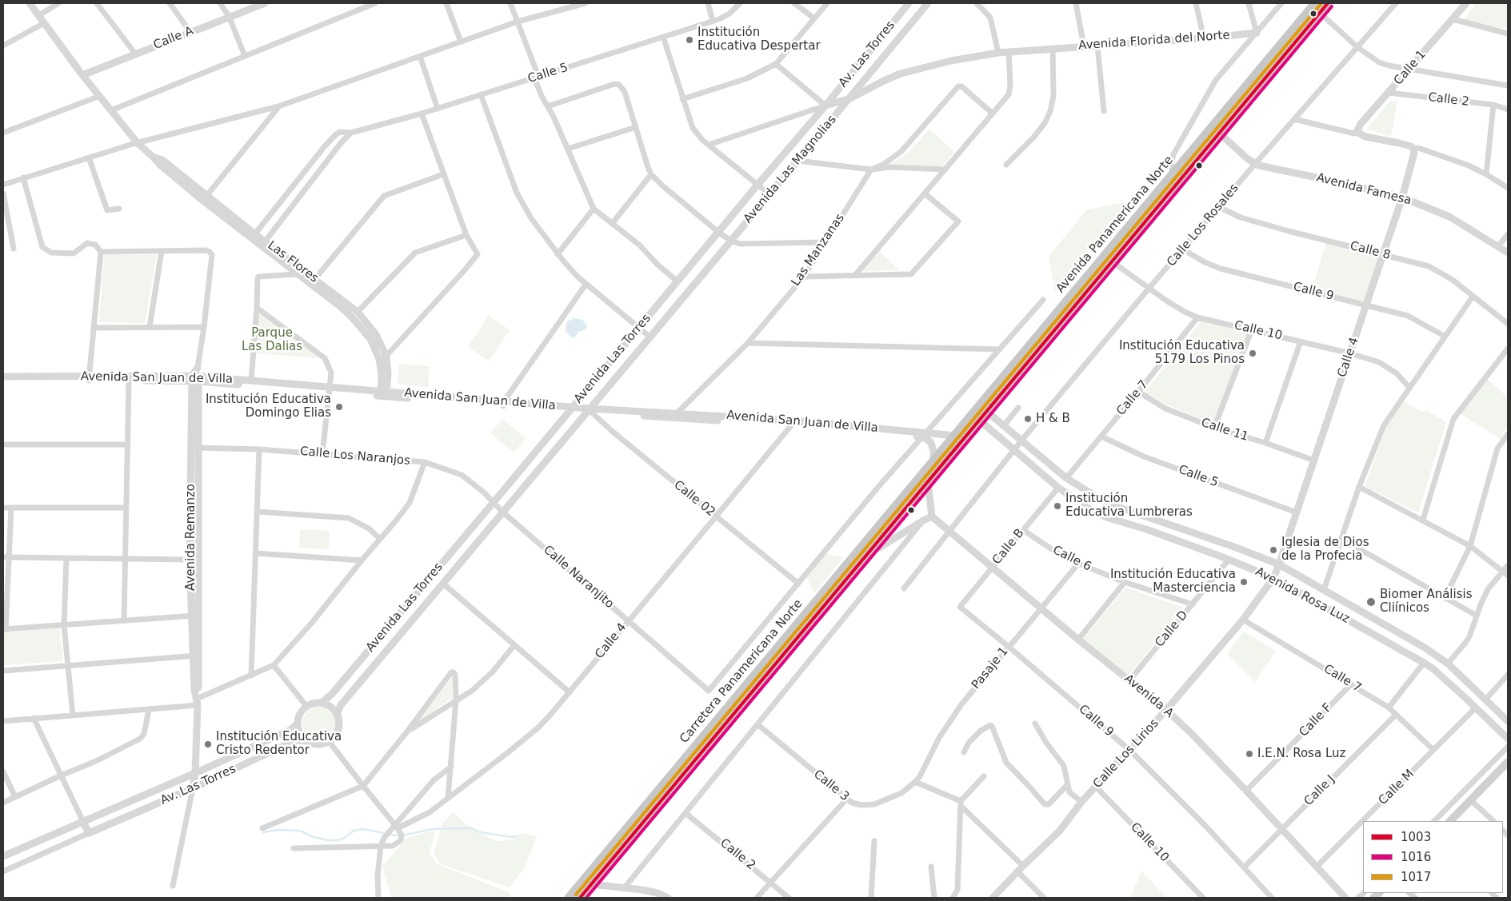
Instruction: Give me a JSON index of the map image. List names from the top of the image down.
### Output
{
  "streets": {
    "highway": ["Avenida Panamericana Norte", "Carretera Panamericana Norte"],
    "street": [
      "Calle A",
      "Avenida Florida del Norte",
      "Av. Las Torres",
      "Calle 1",
      "Calle 5",
      "Calle 2",
      "Avenida Las Magnolias",
      "Avenida Famesa",
      "Calle Los Rosales",
      "Las Manzanas",
      "Calle 8",
      "Las Flores",
      "Calle 9",
      "Calle 10",
      "Calle 4",
      "Avenida Las Torres",
      "Avenida San Juan de Villa",
      "Calle 7",
      "Calle 11",
      "Calle Los Naranjos",
      "Calle 02",
      "Avenida Remanzo",
      "Calle B",
      "Calle 6",
      "Calle Naranjito",
      "Avenida Rosa Luz",
      "Calle D",
      "Pasaje 1",
      "Avenida A",
      "Calle F",
      "Calle Los Lirios",
      "Calle 3",
      "Calle M",
      "Calle J"
    ]
  },
  "crossings": [
    ["Calle A", "Las Flores"],
    ["Avenida Florida del Norte", "Avenida Las Magnolias"],
    ["Av. Las Torres", "Avenida Las Magnolias"],
    ["Av. Las Torres", "Avenida Las Torres"],
    ["Av. Las Torres", "Avenida Remanzo"],
    ["Calle 1", "Calle 2"],
    ["Calle 5", "Las Flores"],
    ["Calle 5", "Calle 4"],
    ["Calle 5", "Calle 7"],
    ["Avenida Las Magnolias", "Avenida Las Torres"],
    ["Avenida Famesa", "Avenida Panamericana Norte"],
    ["Avenida Famesa", "Calle Los Rosales"],
    ["Avenida Famesa", "Calle 4"],
    ["Avenida Panamericana Norte", "Calle 10"],
    ["Avenida Panamericana Norte", "Avenida San Juan de Villa"],
    ["Avenida Panamericana Norte", "Avenida Rosa Luz"],
    ["Avenida Panamericana Norte", "Carretera Panamericana Norte"],
    ["Calle Los Rosales", "Calle 8"],
    ["Calle Los Rosales", "Calle 9"],
    ["Calle Los Rosales", "Calle 10"],
    ["Calle Los Rosales", "Avenida Rosa Luz"],
    ["Calle Los Rosales", "Avenida A"],
    ["Las Manzanas", "Avenida San Juan de Villa"],
    ["Calle 8", "Calle 4"],
    ["Las Flores", "Avenida San Juan de Villa"],
    ["Calle 9", "Calle 4"],
    ["Calle 9", "Calle B"],
    ["Calle 9", "Pasaje 1"],
    ["Calle 9", "Calle Los Lirios"],
    ["Calle 9", "Calle J"],
    ["Calle 10", "Calle 4"],
    ["Calle 10", "Calle 7"],
    ["Calle 10", "Calle Los Lirios"],
    ["Calle 4", "Avenida San Juan de Villa"],
    ["Calle 4", "Calle 11"],
    ["Calle 4", "Calle 02"],
    ["Calle 4", "Calle Naranjito"],
    ["Calle 4", "Avenida Rosa Luz"],
    ["Calle 4", "Calle Los Lirios"],
    ["Avenida Las Torres", "Avenida San Juan de Villa"],
    ["Avenida Las Torres", "Calle Los Naranjos"],
    ["Avenida Las Torres", "Calle 02"],
    ["Avenida Las Torres", "Calle Naranjito"],
    ["Avenida San Juan de Villa", "Calle 02"],
    ["Avenida San Juan de Villa", "Avenida Remanzo"],
    ["Calle 7", "Calle 11"],
    ["Calle 7", "Avenida Rosa Luz"],
    ["Calle 7", "Calle F"],
    ["Calle 7", "Calle Los Lirios"],
    ["Calle 7", "Calle M"],
    ["Calle 7", "Calle J"],
    ["Calle Los Naranjos", "Avenida Remanzo"],
    ["Calle Los Naranjos", "Calle Naranjito"],
    ["Calle 02", "Calle Naranjito"],
    ["Calle B", "Calle 6"],
    ["Calle B", "Avenida Rosa Luz"],
    ["Calle B", "Avenida A"],
    ["Calle 6", "Calle D"],
    ["Calle 6", "Pasaje 1"],
    ["Avenida Rosa Luz", "Calle D"],
    ["Avenida Rosa Luz", "Carretera Panamericana Norte"],
    ["Avenida Rosa Luz", "Calle Los Lirios"],
    ["Avenida Rosa Luz", "Calle M"],
    ["Calle D", "Avenida A"],
    ["Pasaje 1", "Avenida A"],
    ["Pasaje 1", "Calle 3"],
    ["Avenida A", "Calle F"],
    ["Avenida A", "Calle Los Lirios"],
    ["Avenida A", "Calle M"],
    ["Avenida A", "Calle J"]
  ],
  "parks": ["Parque Las Dalias"],
  "places": [
    "Institución Educativa Despertar",
    "Institución Educativa 5179 Los Pinos",
    "Institución Educativa Domingo Elias",
    "H & B",
    "Institución Educativa Lumbreras",
    "Iglesia de Dios de la Profecia",
    "Institución Educativa Masterciencia",
    "Biomer Análisis Cliínicos",
    "Institución Educativa Cristo Redentor",
    "I.E.N. Rosa Luz"
  ],
  "lines": ["transit line 1003", "transit line 1017", "transit line 1016"],
  "legend": ["1003", "1016", "1017"]
}
